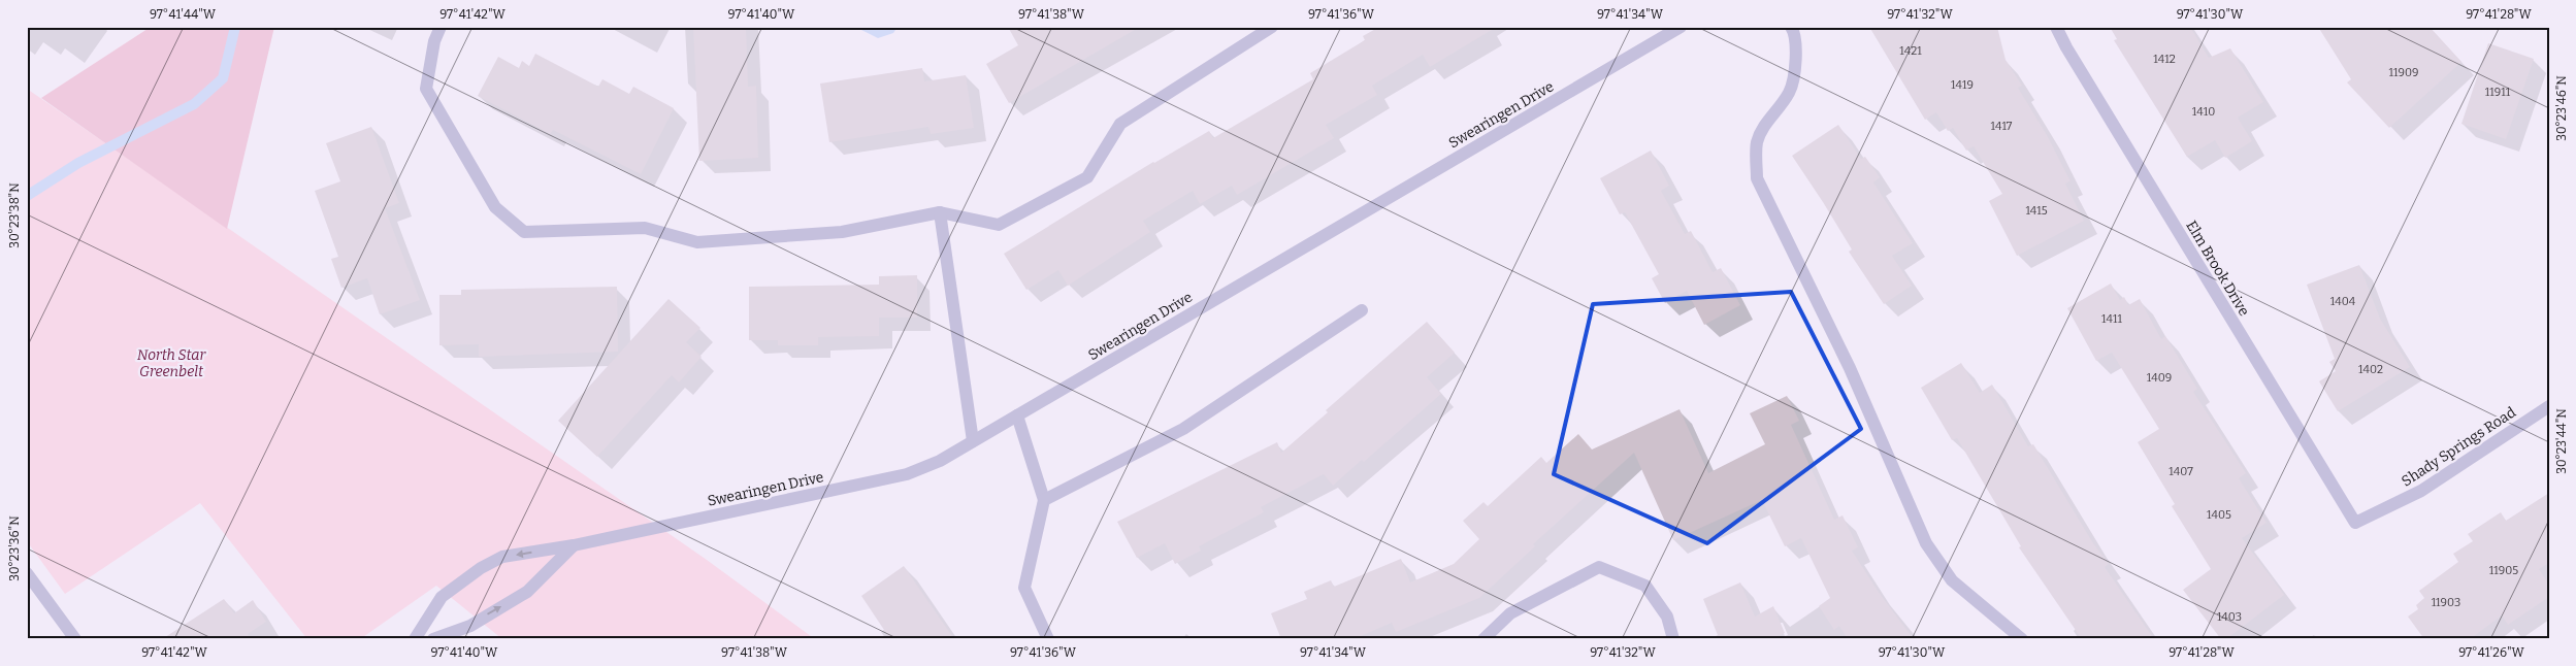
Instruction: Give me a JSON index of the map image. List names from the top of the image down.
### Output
{
  "streets": {
    "street": ["Swearingen Drive", "Elm Brook Drive", "Shady Springs Road"]
  },
  "crossings": [
    ["Elm Brook Drive", "Shady Springs Road"]
  ],
  "parks": ["North Star Greenbelt"],
  "house_numbers": [
    "1421",
    "1412",
    "11909",
    "1419",
    "11911",
    "1410",
    "1417",
    "1415",
    "1404",
    "1411",
    "1402",
    "1409",
    "1407",
    "1405",
    "11905",
    "11903",
    "1403"
  ],
  "coordinates": [
    "97°41'44\"W",
    "97°41'42\"W",
    "97°41'40\"W",
    "97°41'38\"W",
    "97°41'36\"W",
    "97°41'34\"W",
    "97°41'32\"W",
    "97°41'30\"W",
    "97°41'28\"W",
    "30°23'46\"N",
    "30°23'38\"N",
    "30°23'44\"N",
    "30°23'36\"N",
    "97°41'26\"W"
  ]
}
